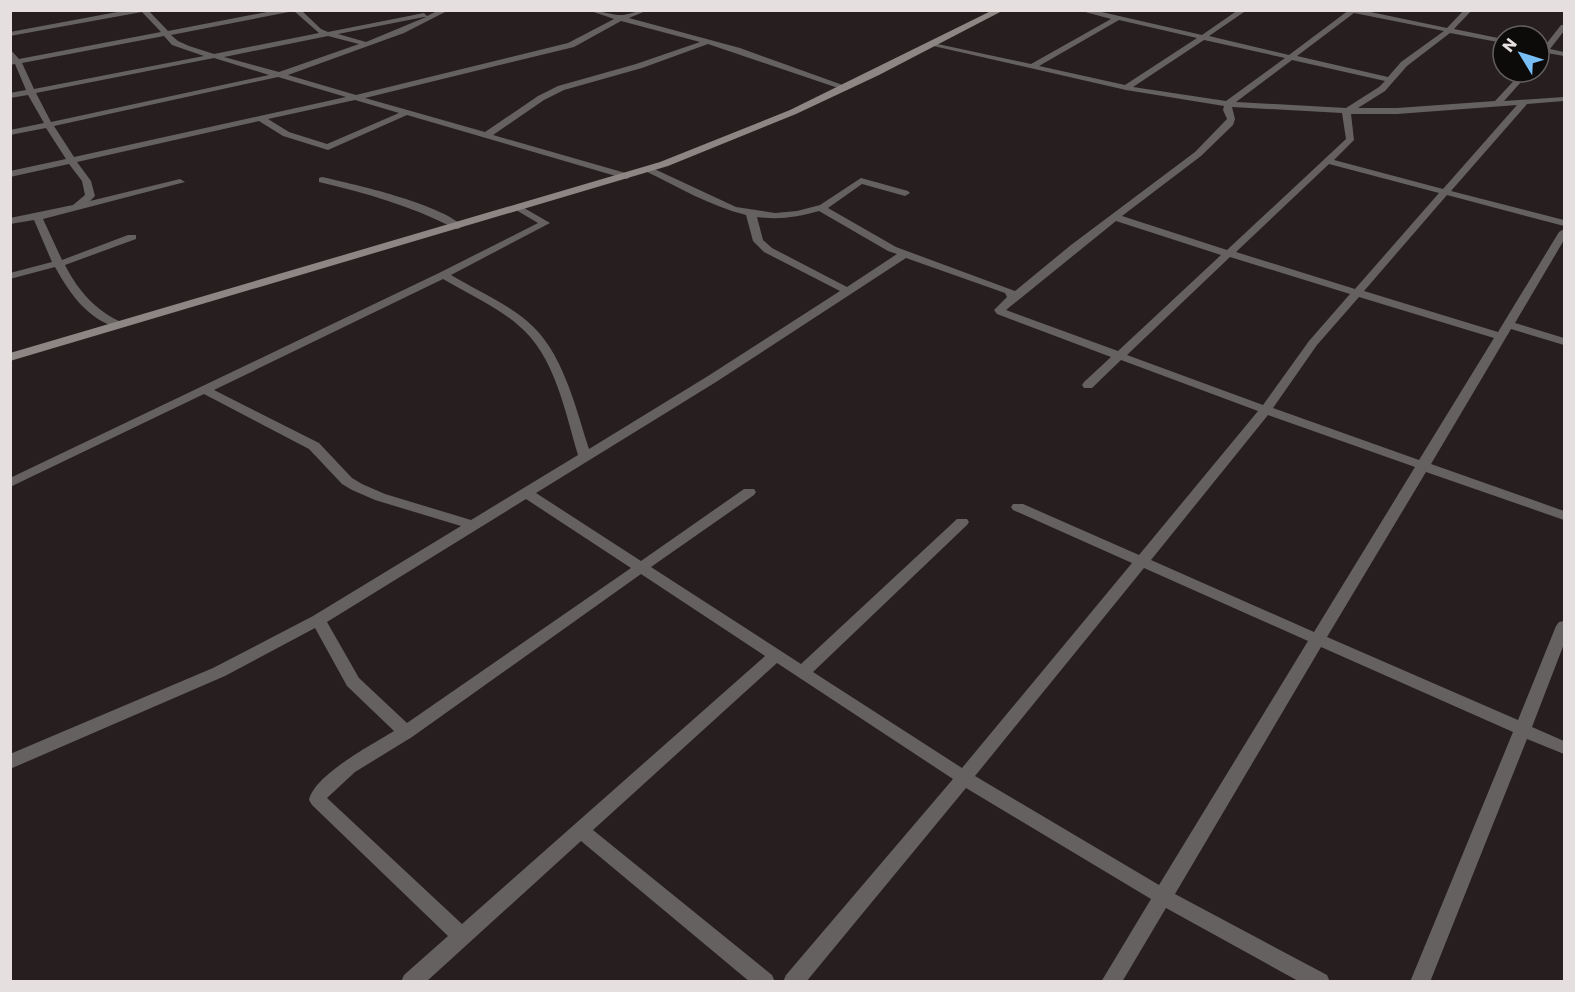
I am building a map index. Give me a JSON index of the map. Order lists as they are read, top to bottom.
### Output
{
  "north": "top left"
}
